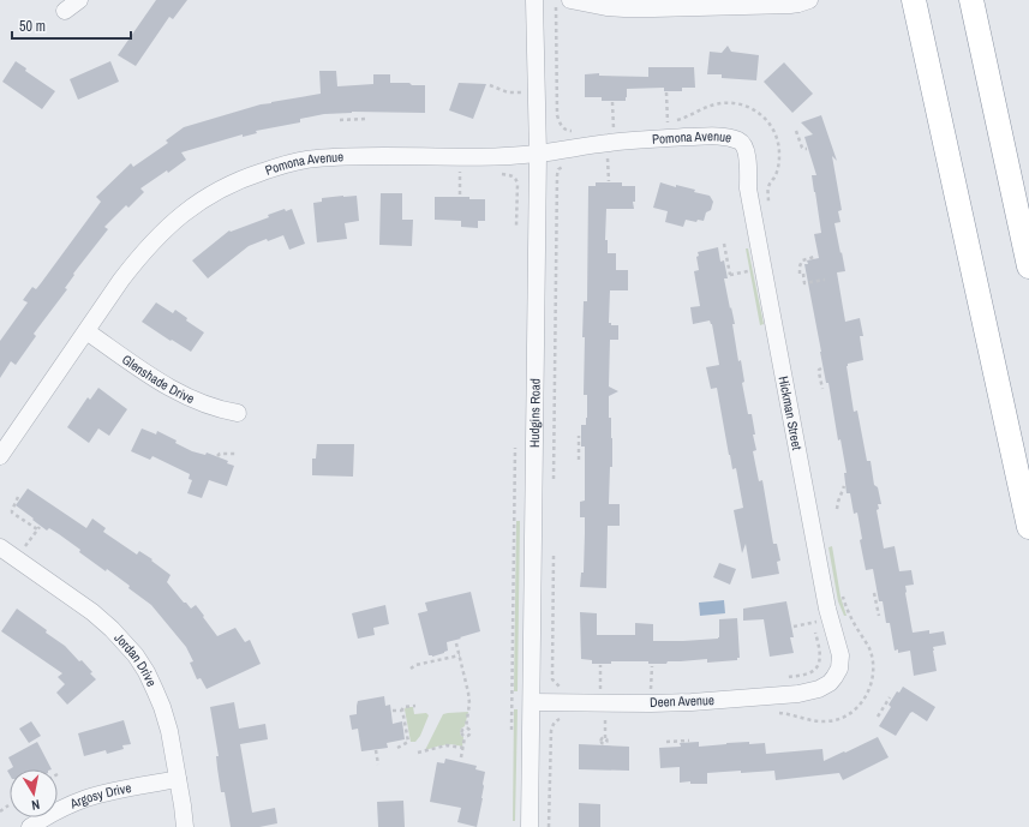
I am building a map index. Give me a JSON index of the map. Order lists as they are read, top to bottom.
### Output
{
  "streets": {
    "street": [
      "Pomona Avenue",
      "Glenshade Drive",
      "Hudgins Road",
      "Hickman Street",
      "Jordan Drive",
      "Deen Avenue",
      "Argosy Drive"
    ]
  },
  "crossings": [
    ["Pomona Avenue", "Glenshade Drive"],
    ["Pomona Avenue", "Hudgins Road"],
    ["Pomona Avenue", "Hickman Street"],
    ["Hudgins Road", "Deen Avenue"],
    ["Hickman Street", "Deen Avenue"],
    ["Jordan Drive", "Argosy Drive"]
  ],
  "scale_bar": "50 m",
  "north": "bottom"
}
